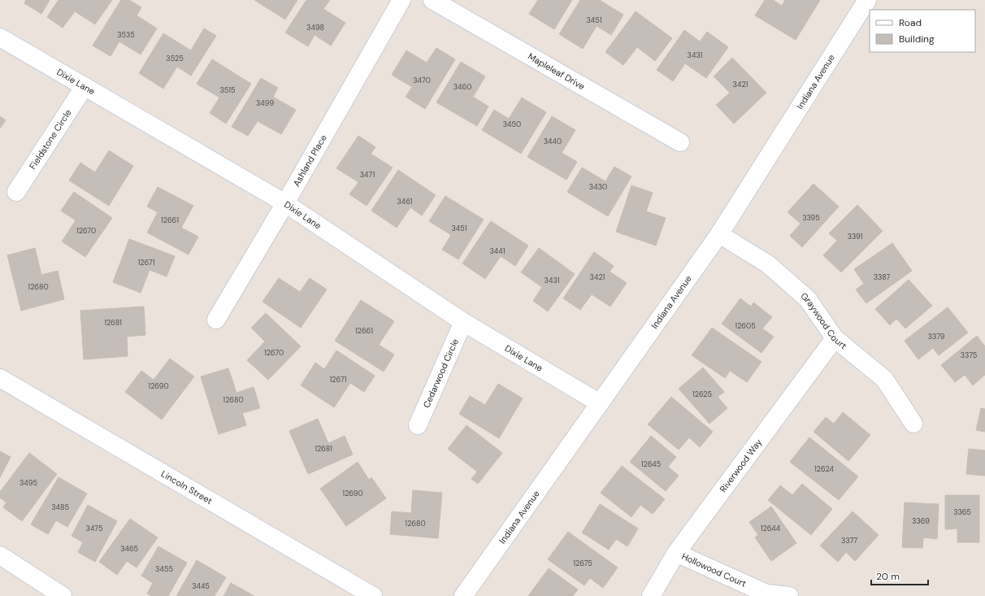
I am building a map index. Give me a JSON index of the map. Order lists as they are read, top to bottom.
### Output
{
  "streets": {
    "street": [
      "Mapleleaf Drive",
      "Dixie Lane",
      "Indiana Avenue",
      "Fieldstone Circle",
      "Ashland Place",
      "Graywood Court",
      "Cedarwood Circle",
      "Riverwood Way",
      "Lincoln Street",
      "Hollowood Court"
    ]
  },
  "crossings": [
    ["Dixie Lane", "Indiana Avenue"],
    ["Dixie Lane", "Fieldstone Circle"],
    ["Dixie Lane", "Ashland Place"],
    ["Dixie Lane", "Cedarwood Circle"],
    ["Indiana Avenue", "Graywood Court"],
    ["Graywood Court", "Riverwood Way"],
    ["Riverwood Way", "Hollowood Court"]
  ],
  "house_numbers": [
    "3451",
    "3498",
    "3535",
    "3431",
    "3525",
    "3470",
    "3421",
    "3460",
    "3515",
    "3499",
    "3450",
    "3440",
    "3471",
    "3430",
    "3461",
    "3395",
    "12661",
    "3451",
    "12670",
    "3391",
    "3441",
    "12671",
    "3421",
    "3387",
    "3431",
    "12680",
    "12681",
    "12605",
    "12661",
    "3379",
    "12670",
    "3375",
    "12671",
    "12690",
    "12625",
    "12680",
    "12681",
    "12645",
    "12624",
    "3495",
    "12690",
    "3485",
    "3365",
    "3369",
    "12680",
    "3475",
    "12644",
    "3377",
    "3465",
    "12675",
    "3455",
    "3445"
  ],
  "legend": ["Road", "Building"],
  "scale_bar": "20 m"
}
